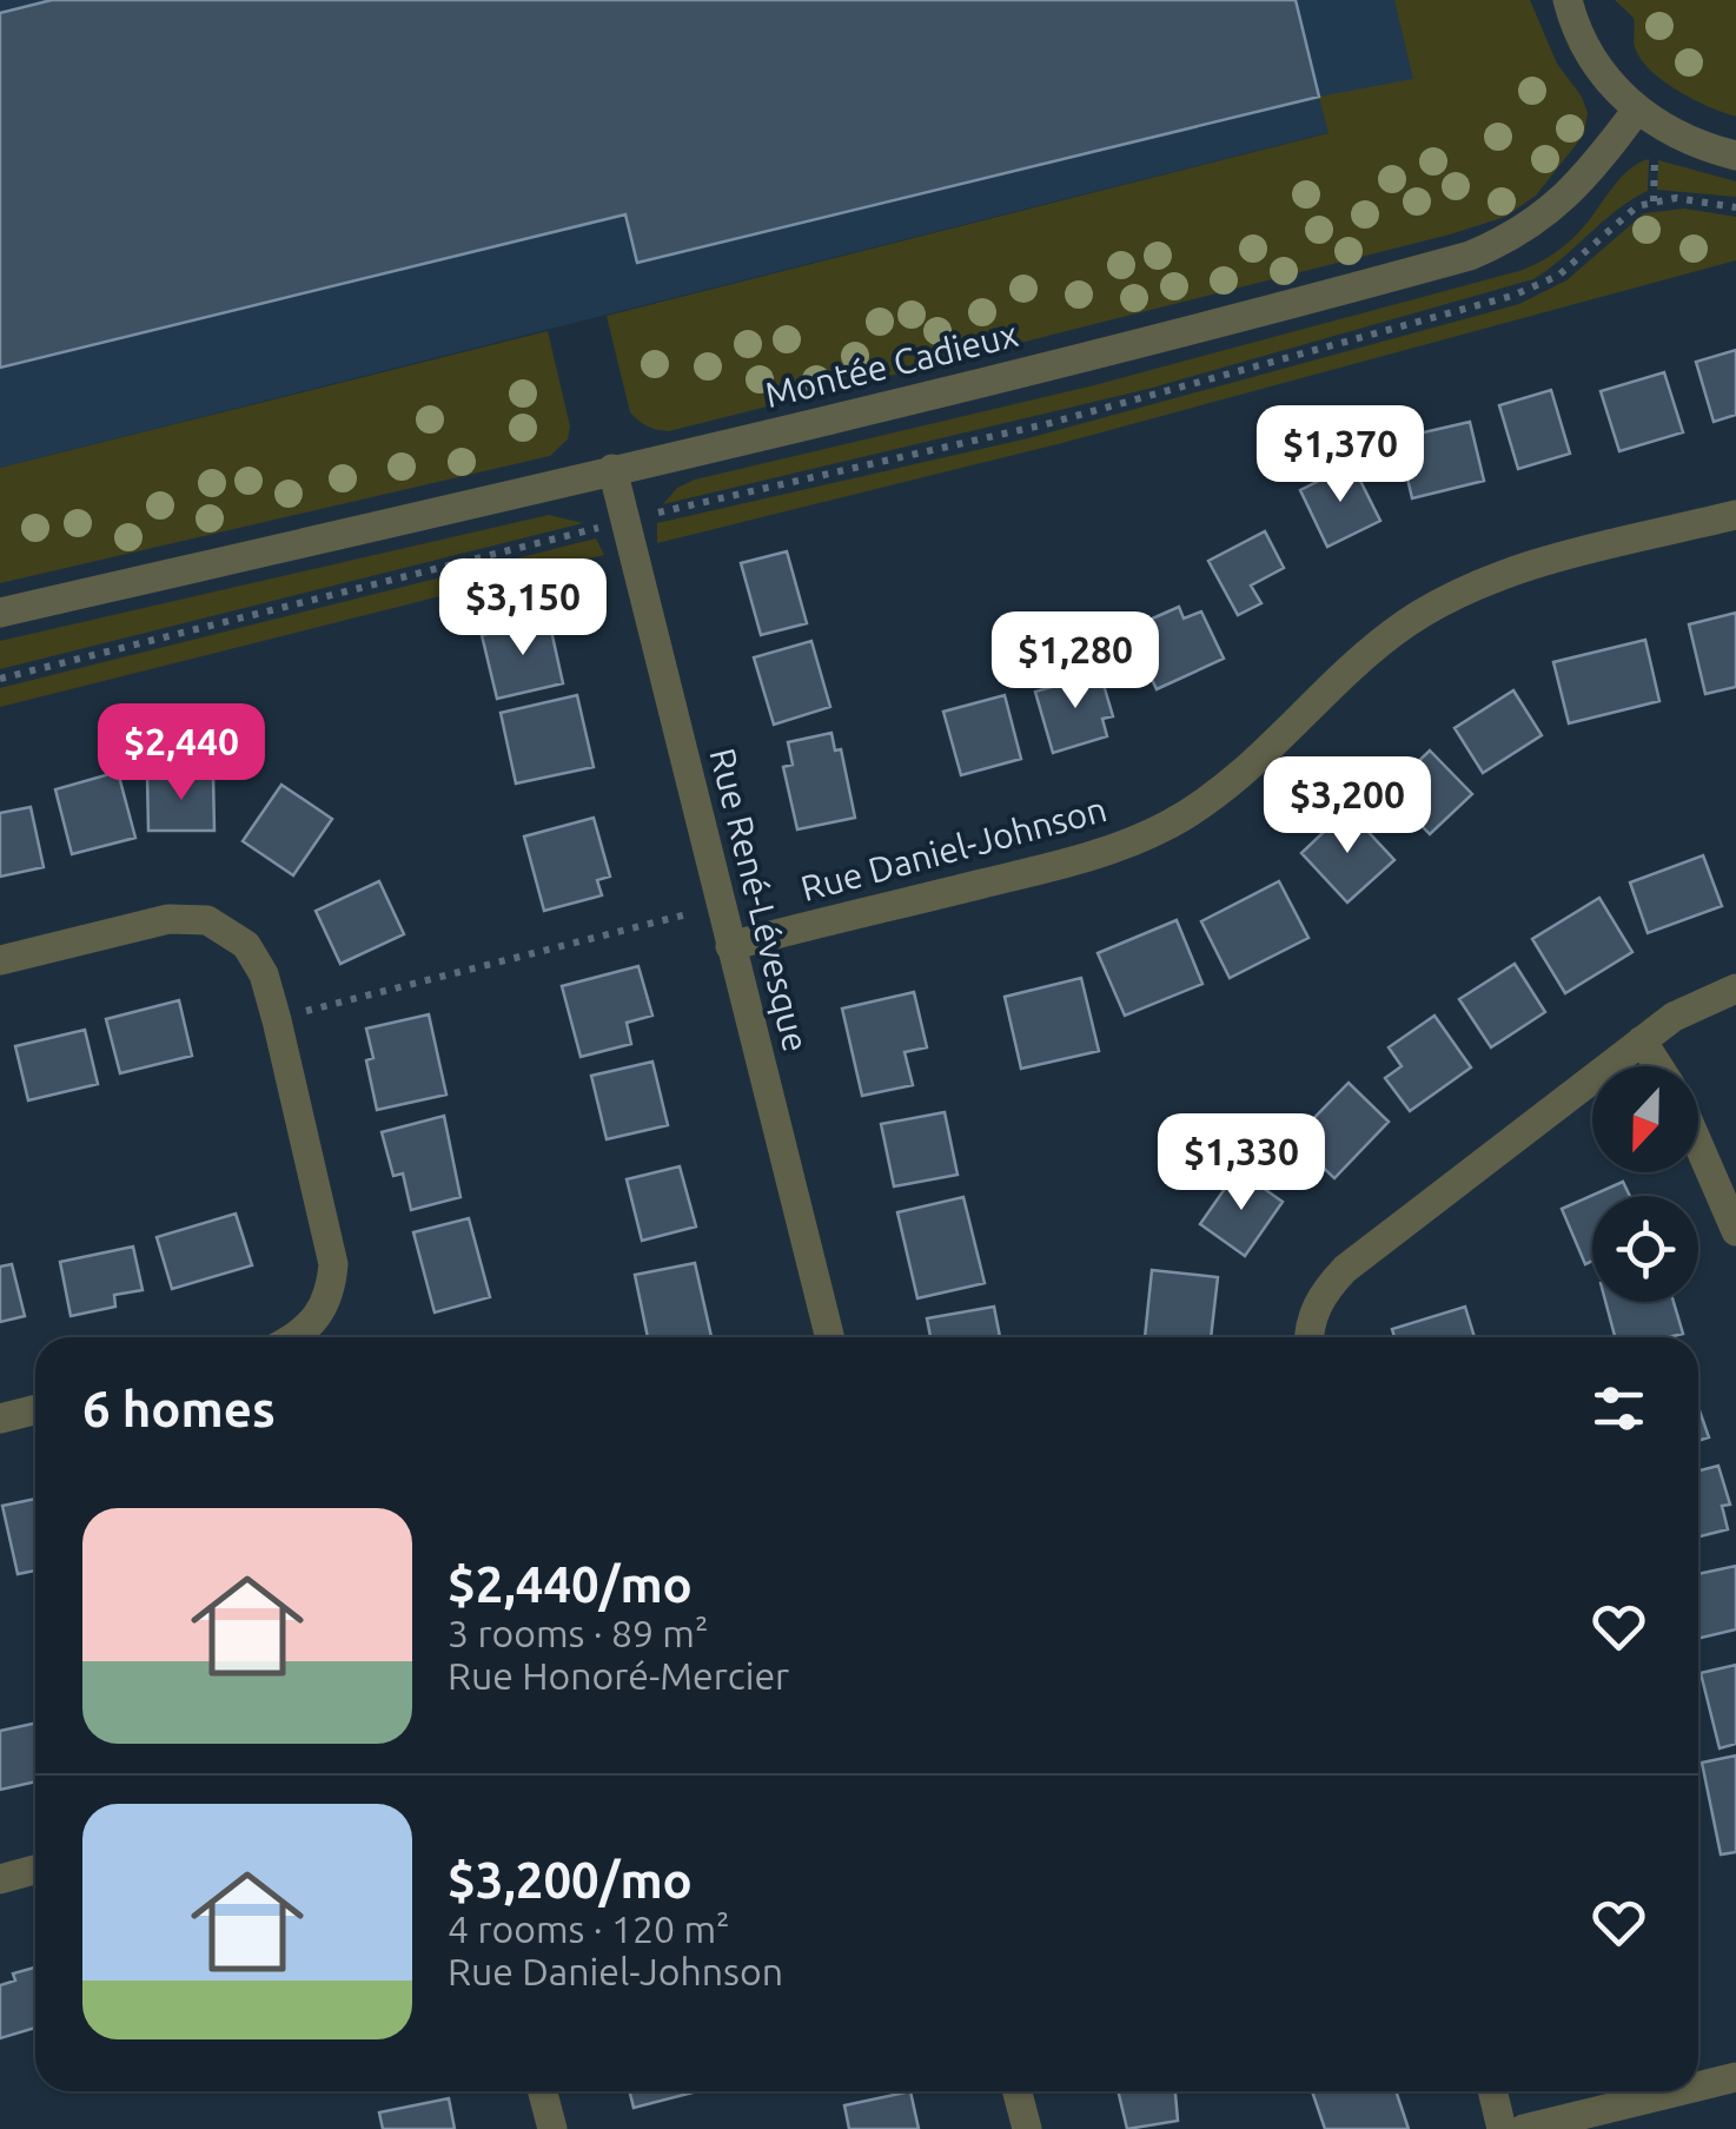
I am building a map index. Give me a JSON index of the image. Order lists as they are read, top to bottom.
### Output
{
  "streets": {
    "street": ["Montée Cadieux", "Rue Daniel-Johnson", "Rue René-Lévesque"]
  },
  "crossings": [
    ["Montée Cadieux", "Rue René-Lévesque"],
    ["Rue Daniel-Johnson", "Rue René-Lévesque"]
  ],
  "north": "bottom",
  "page": {
    "price": [
      "$1,370",
      "$3,150",
      "$1,280",
      "$2,440",
      "$3,200",
      "$1,330"
    ],
    "heading": "6 homes",
    "list": [
      {
        "name": "$2,440/mo",
        "note": "3 rooms · 89 m² · Rue Honoré-Mercier"
      },
      {
        "name": "$3,200/mo",
        "note": "4 rooms · 120 m² · Rue Daniel-Johnson"
      }
    ]
  }
}
